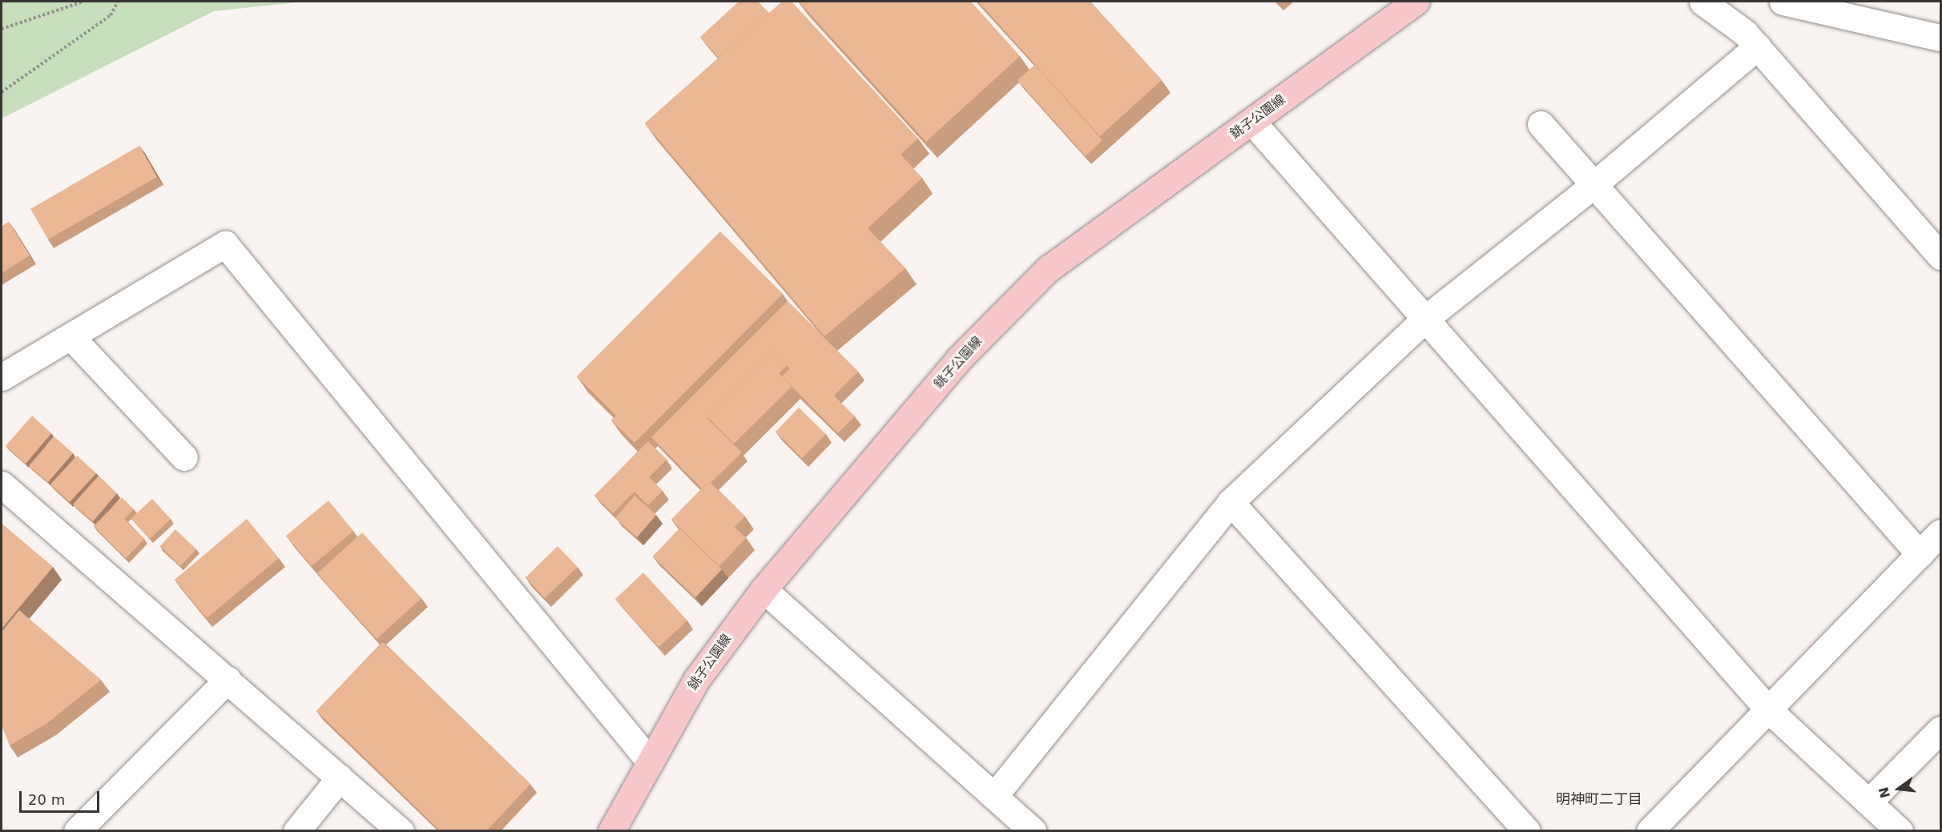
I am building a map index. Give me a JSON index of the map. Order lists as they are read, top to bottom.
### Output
{
  "streets": {
    "main road": ["銚子公園線"]
  },
  "districts": ["明神町二丁目"],
  "scale_bar": "20 m",
  "north": "left"
}
